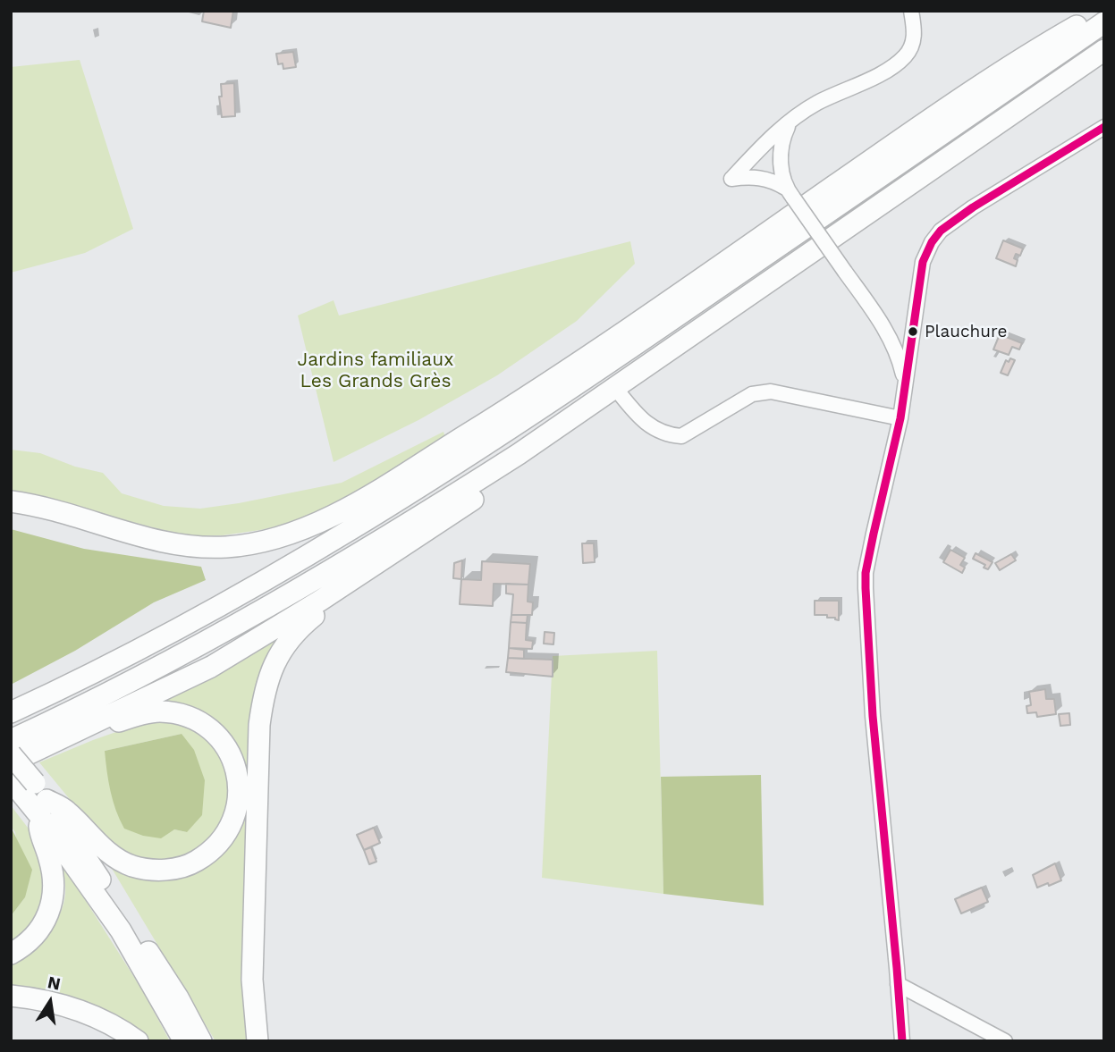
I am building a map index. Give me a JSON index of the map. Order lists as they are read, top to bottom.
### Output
{
  "parks": ["Jardins familiaux Les Grands Grès"],
  "places": ["Plauchure"],
  "north": "top"
}
